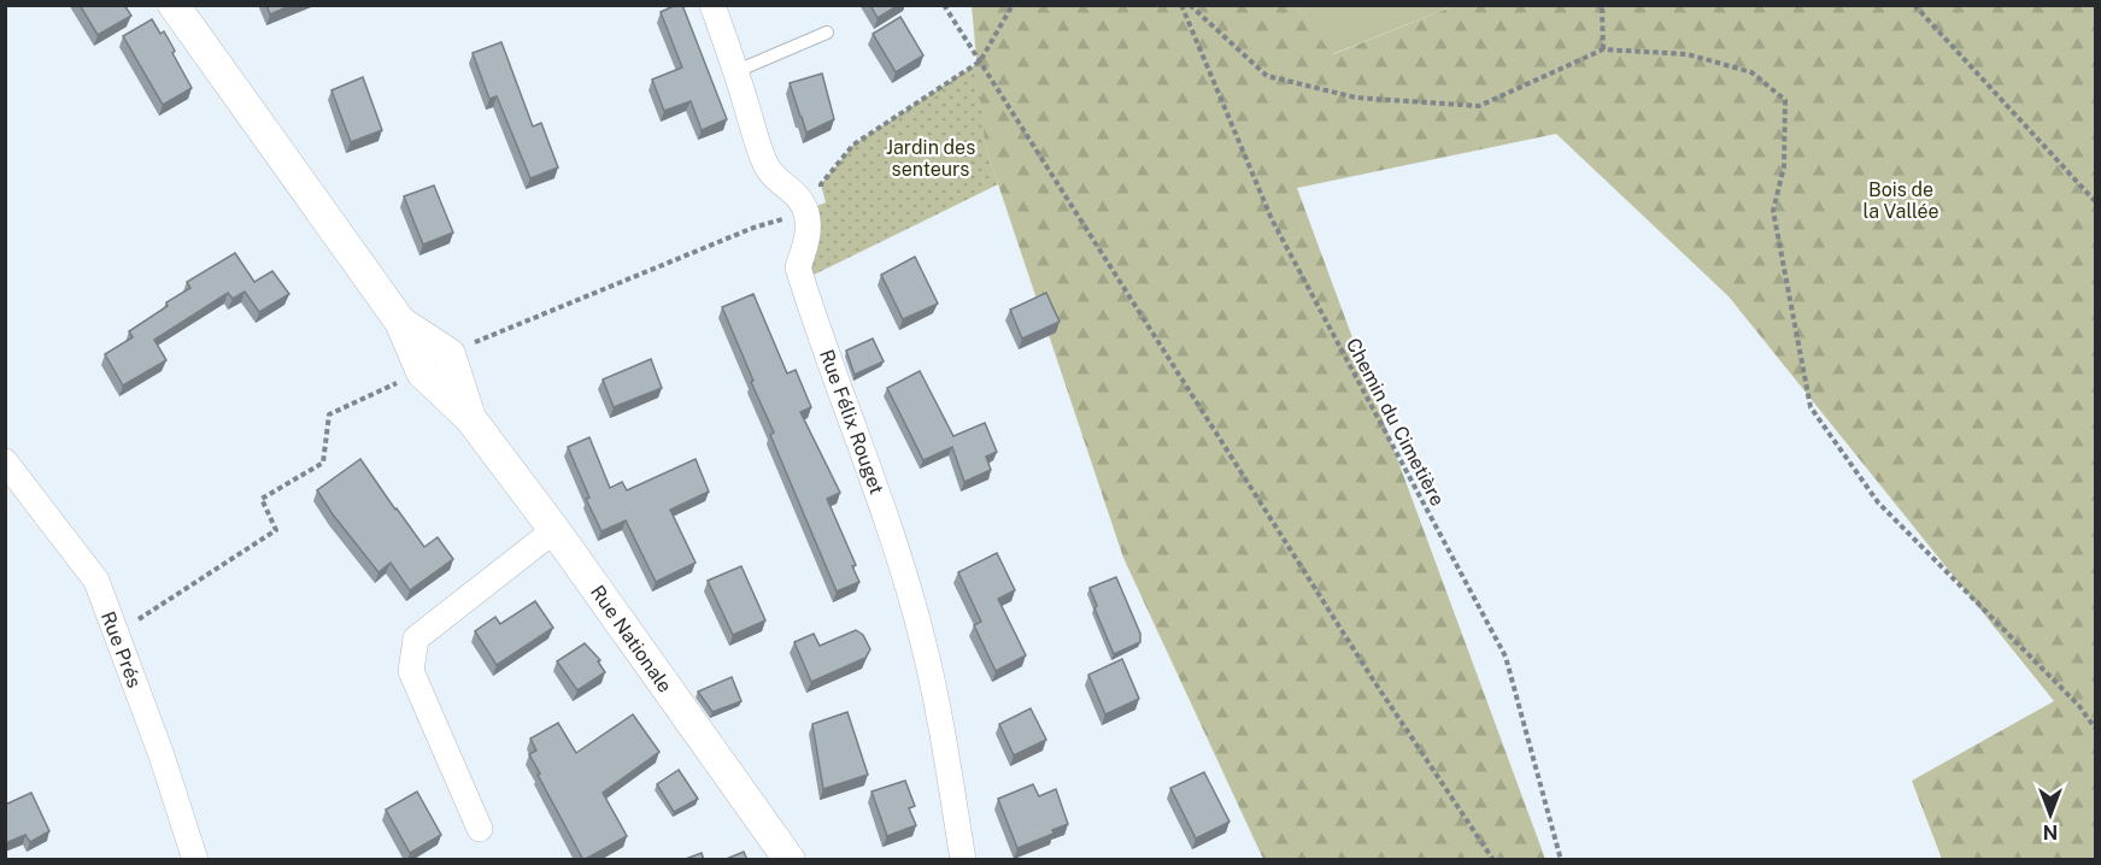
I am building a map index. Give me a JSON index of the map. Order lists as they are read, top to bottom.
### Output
{
  "streets": {
    "street": ["Rue Félix Rouget", "Rue Nationale", "Rue Prés"],
    "path": ["Chemin du Cimetière"]
  },
  "parks": ["Jardin des senteurs", "Bois de la Vallée"],
  "north": "bottom"
}
